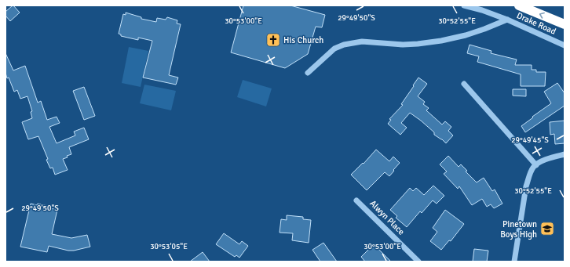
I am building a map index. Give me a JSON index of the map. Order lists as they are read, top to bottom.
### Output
{
  "streets": {
    "street": ["Drake Road", "Alwyn Place"]
  },
  "places": {
    "church": ["His Church"],
    "school or university": ["Pinetown Boys High"]
  },
  "coordinates": [
    "29°49'50\"S",
    "30°52'55\"E",
    "30°53'00\"E",
    "29°49'45\"S",
    "30°53'05\"E"
  ]
}
